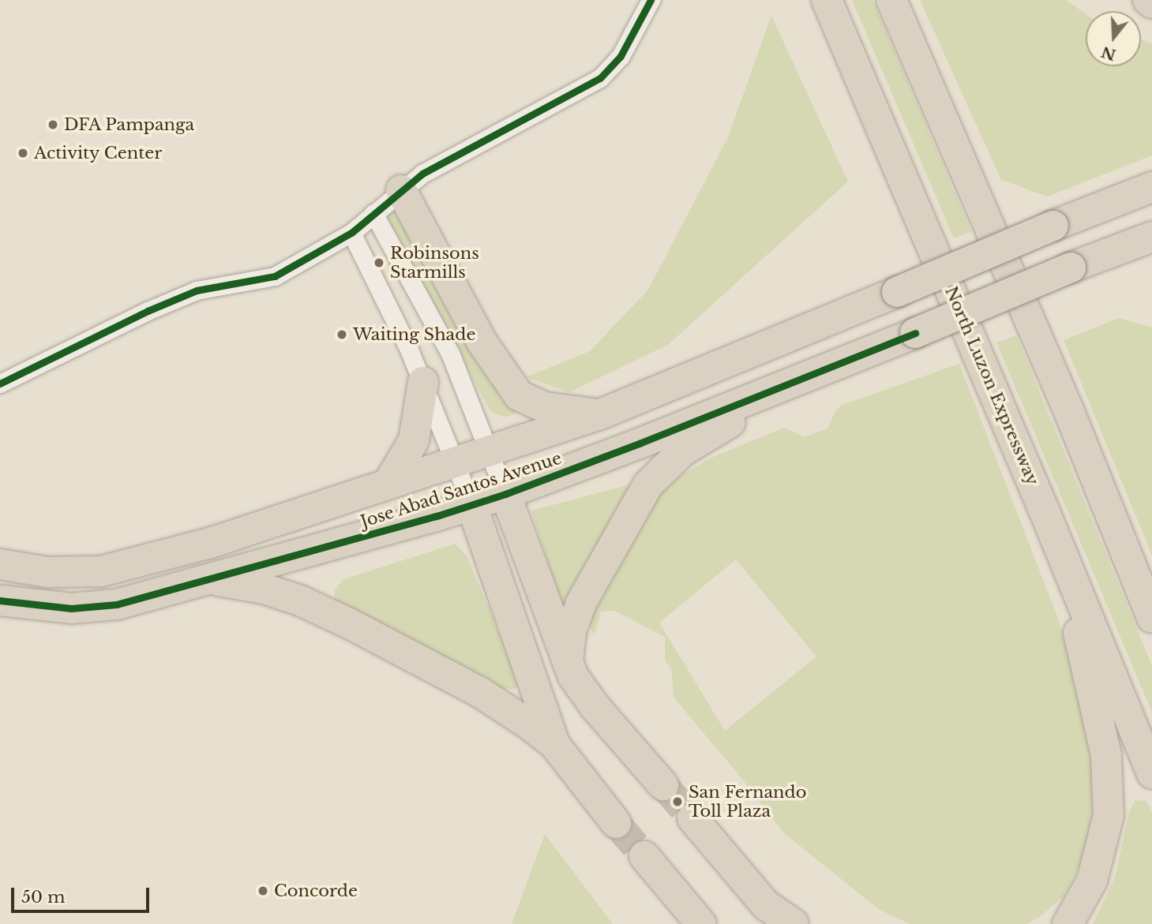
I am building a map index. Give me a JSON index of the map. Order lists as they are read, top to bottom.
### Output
{
  "streets": {
    "highway": ["North Luzon Expressway", "Jose Abad Santos Avenue"]
  },
  "places": [
    "DFA Pampanga",
    "Activity Center",
    "Robinsons Starmills",
    "Waiting Shade",
    "San Fernando Toll Plaza",
    "Concorde"
  ],
  "scale_bar": "50 m",
  "north": "bottom"
}
